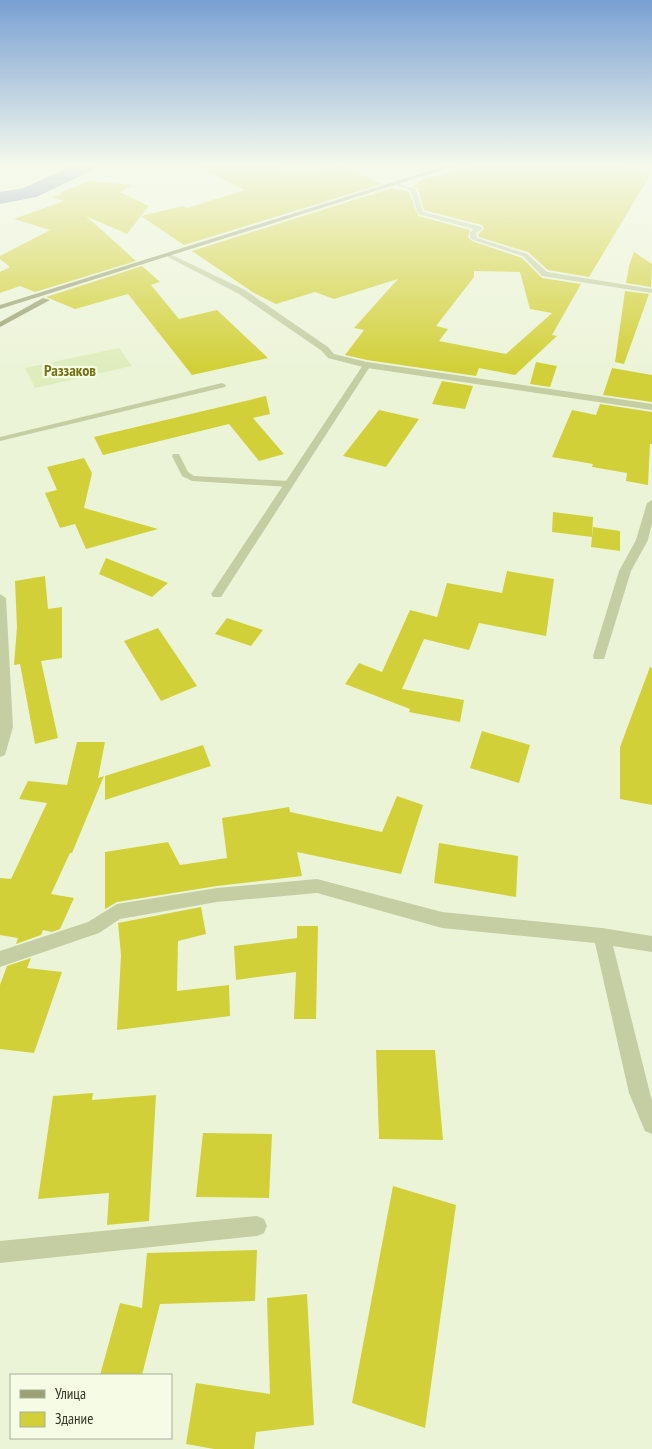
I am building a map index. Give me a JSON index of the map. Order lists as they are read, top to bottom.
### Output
{
  "districts": ["Раззаков"],
  "legend": ["Улица", "Здание"]
}
